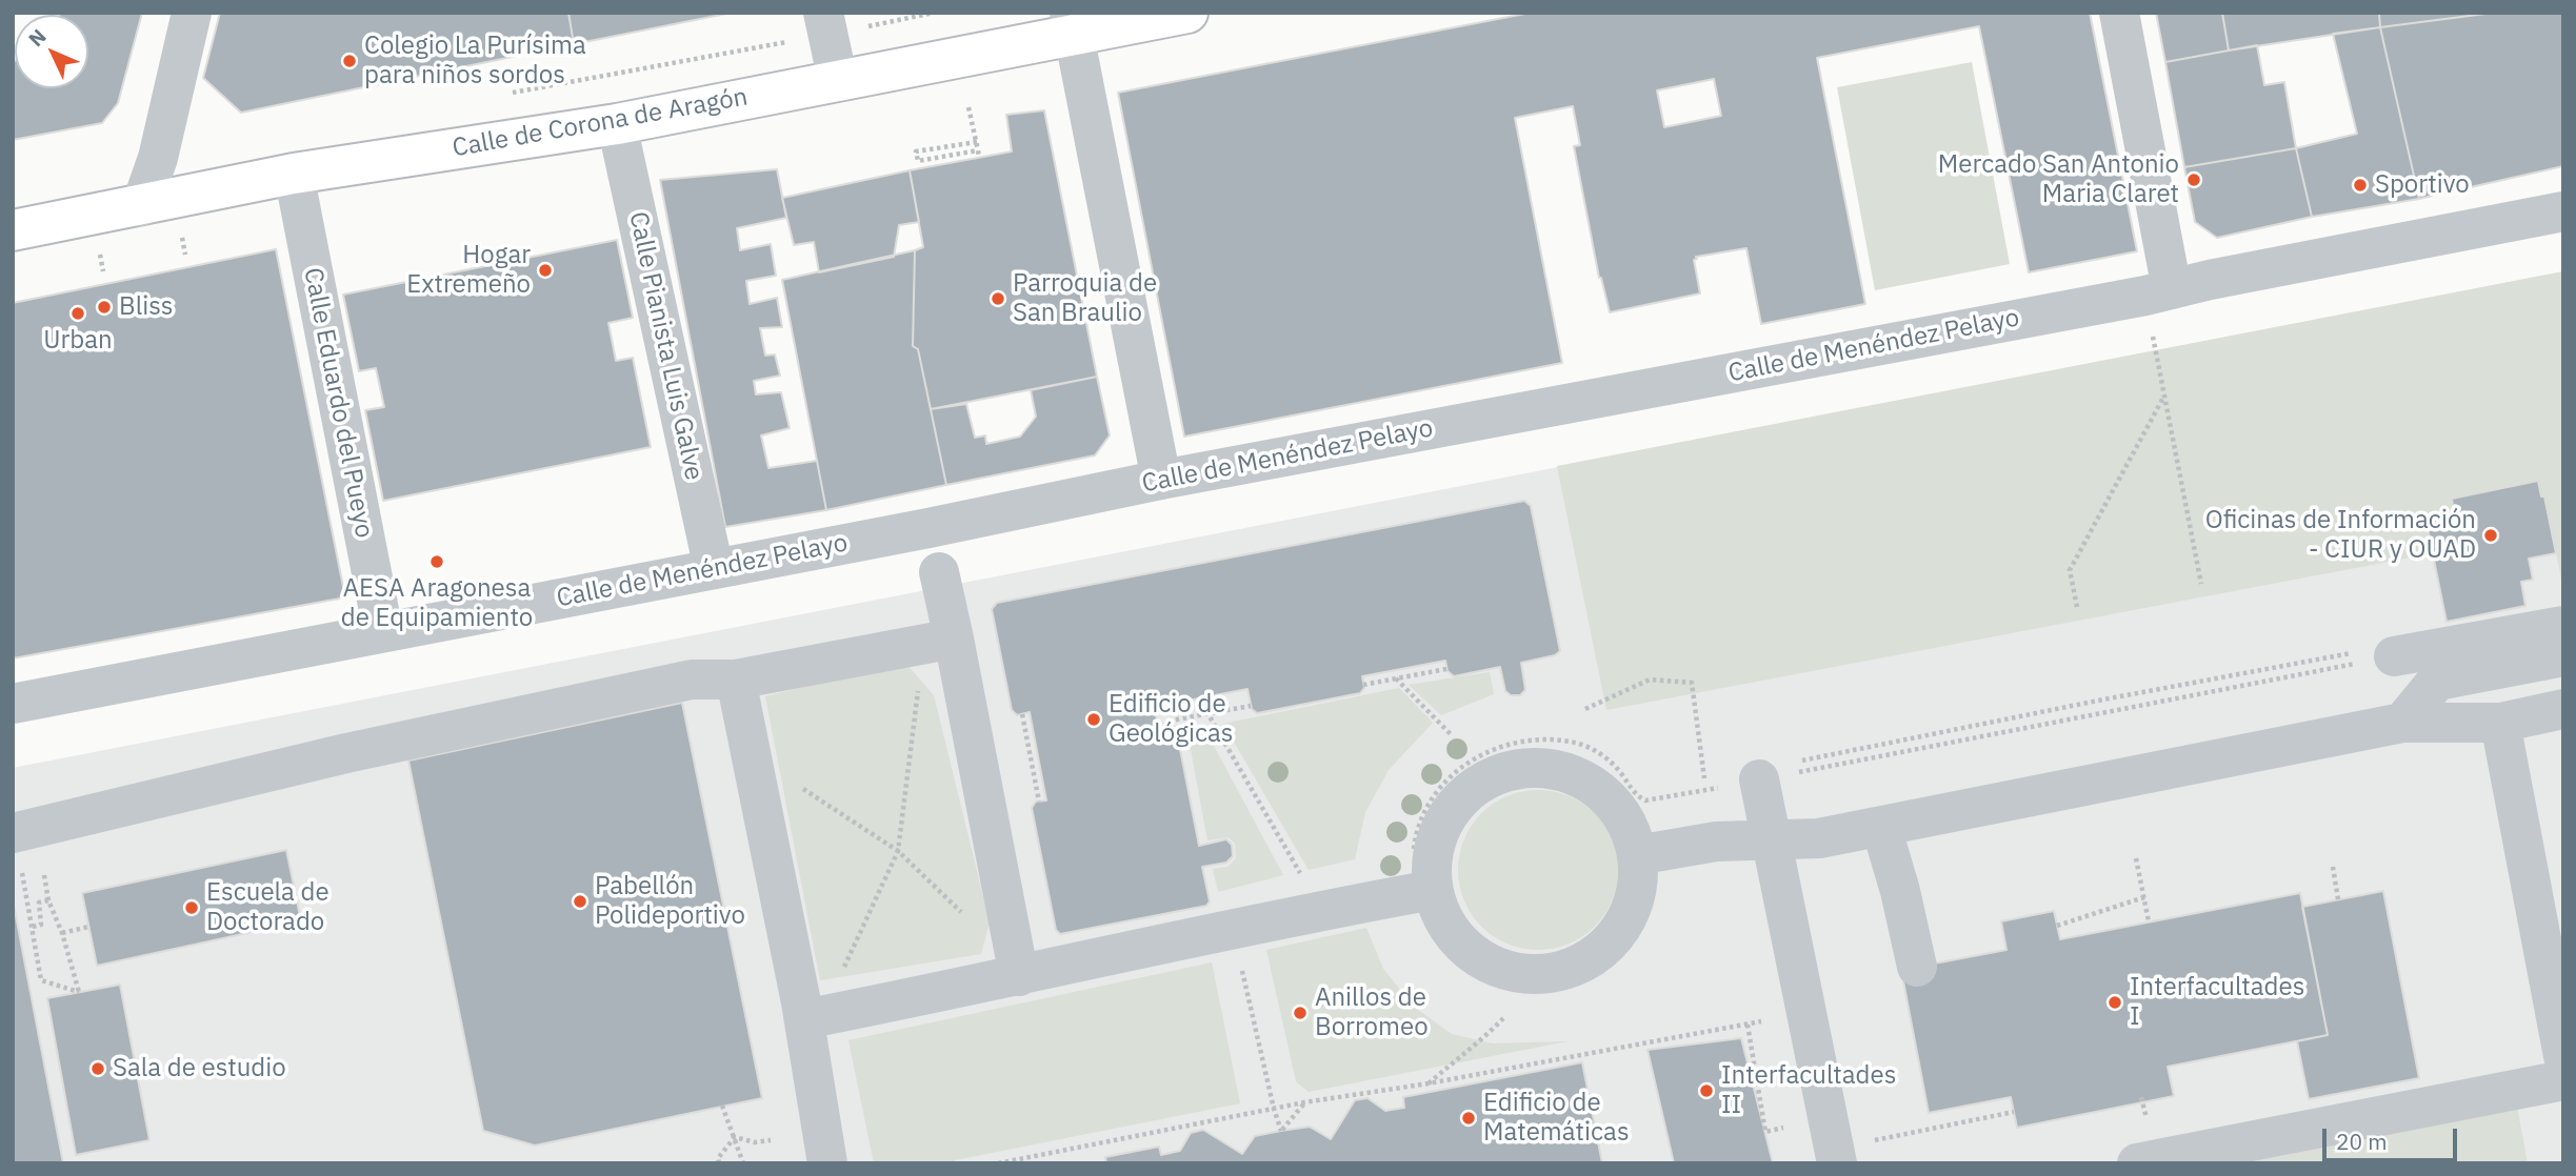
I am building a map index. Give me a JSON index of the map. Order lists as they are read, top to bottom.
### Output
{
  "streets": {
    "main road": ["Calle de Corona de Aragón"],
    "street": ["Calle Pianista Luis Galve", "Calle de Menéndez Pelayo", "Calle Eduardo del Pueyo"]
  },
  "crossings": [
    ["Calle de Corona de Aragón", "Calle Pianista Luis Galve"],
    ["Calle de Corona de Aragón", "Calle Eduardo del Pueyo"],
    ["Calle Pianista Luis Galve", "Calle de Menéndez Pelayo"],
    ["Calle de Menéndez Pelayo", "Calle Eduardo del Pueyo"]
  ],
  "places": [
    "Colegio La Purísima para niños sordos",
    "Mercado San Antonio Maria Claret",
    "Sportivo",
    "Hogar Extremeño",
    "Parroquia de San Braulio",
    "Bliss",
    "Urban",
    "Oficinas de Información - CIUR y OUAD",
    "AESA Aragonesa de Equipamiento",
    "Edificio de Geológicas",
    "Pabellón Polideportivo",
    "Escuela de Doctorado",
    "Interfacultades I",
    "Anillos de Borromeo",
    "Sala de estudio",
    "Interfacultades II",
    "Edificio de Matemáticas"
  ],
  "scale_bar": "20 m",
  "north": "top left"
}
